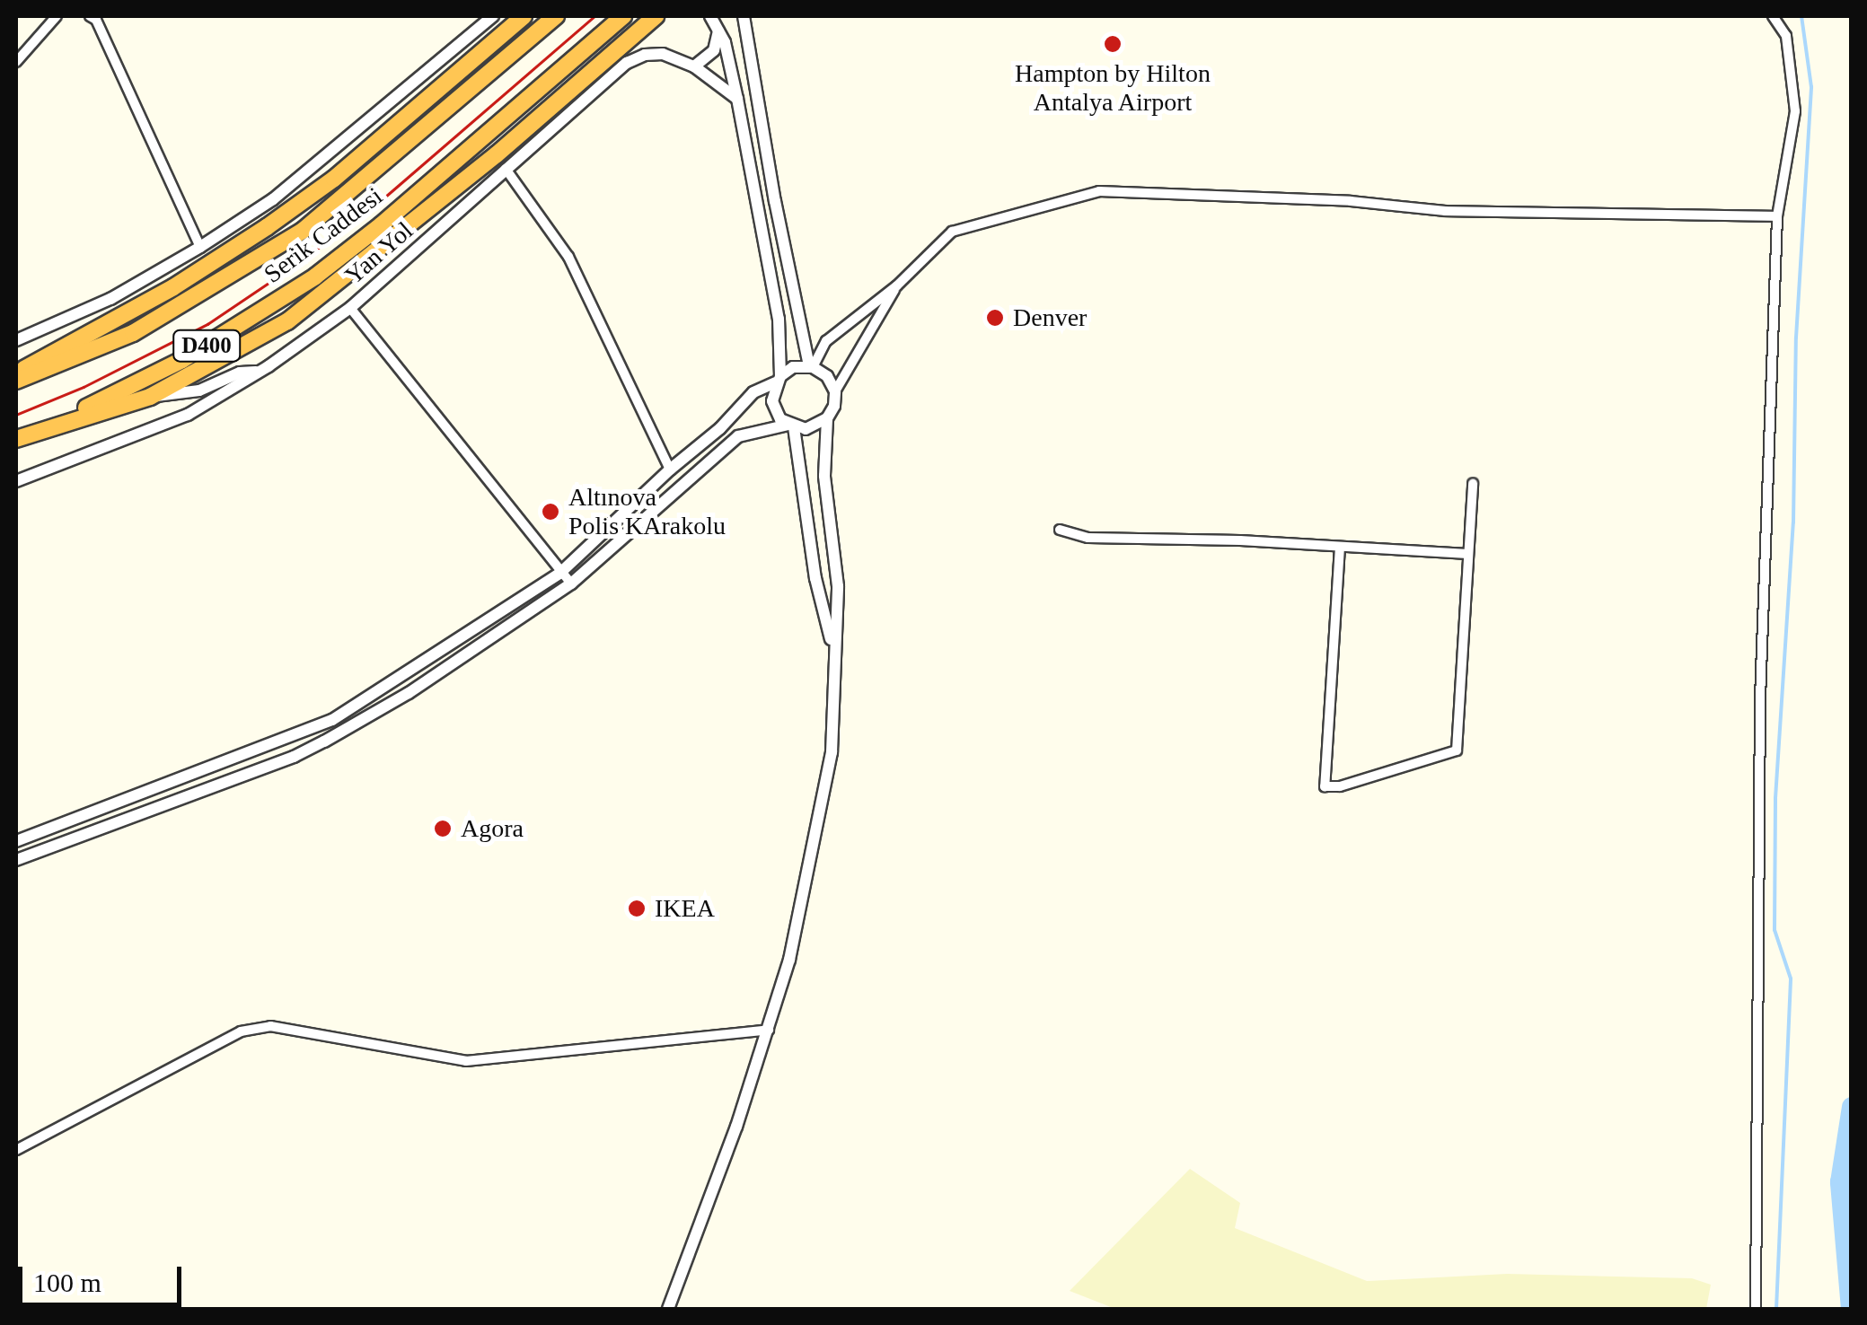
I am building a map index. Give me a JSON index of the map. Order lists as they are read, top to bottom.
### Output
{
  "streets": {
    "highway": ["Serik Caddesi", "D400"],
    "street": ["Yan Yol"]
  },
  "places": [
    "Hampton by Hilton Antalya Airport",
    "Denver",
    "Altınova Polis KArakolu",
    "Agora",
    "IKEA"
  ],
  "scale_bar": "100 m"
}
